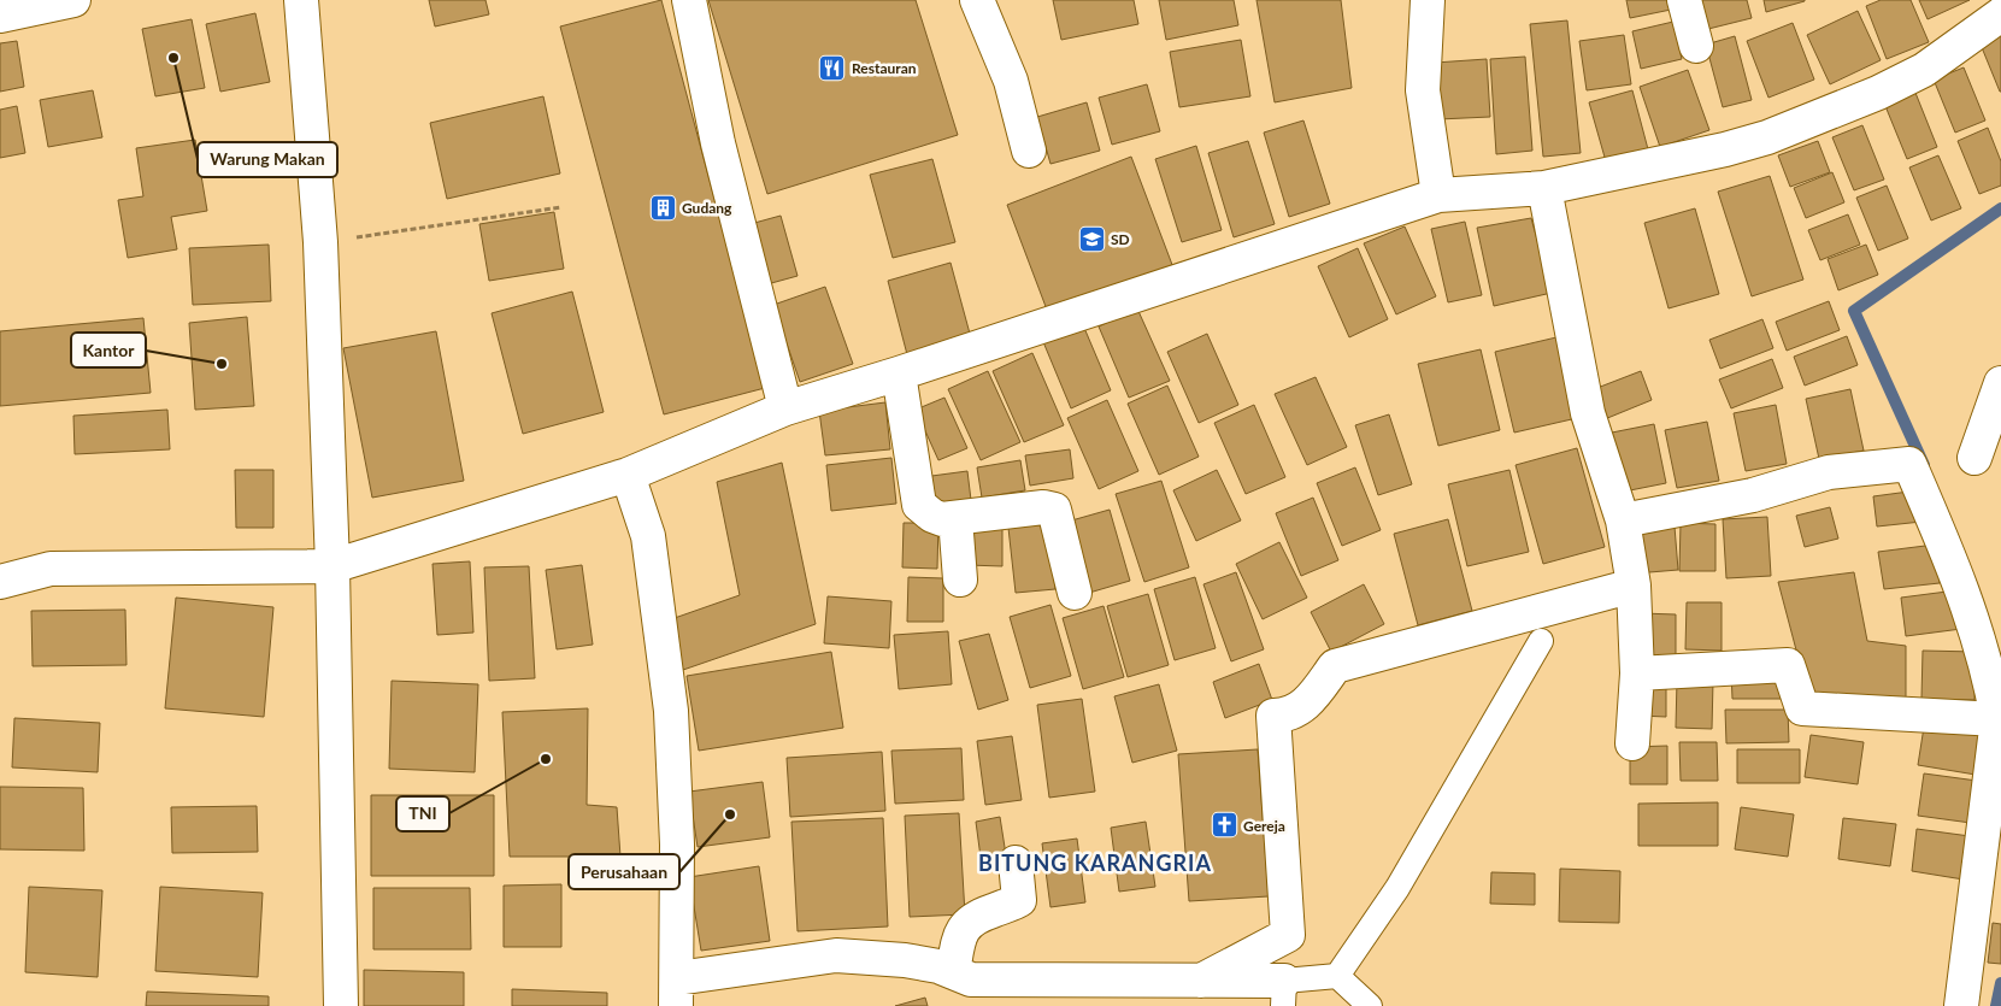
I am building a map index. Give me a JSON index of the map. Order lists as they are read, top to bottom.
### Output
{
  "districts": ["BITUNG KARANGRIA"],
  "places": {
    "other": [
      "Warung Makan",
      "Kantor",
      "TNI",
      "Perusahaan"
    ],
    "restaurant": ["Restauran"],
    "building": ["Gudang"],
    "school or university": ["SD"],
    "church": ["Gereja"]
  }
}
